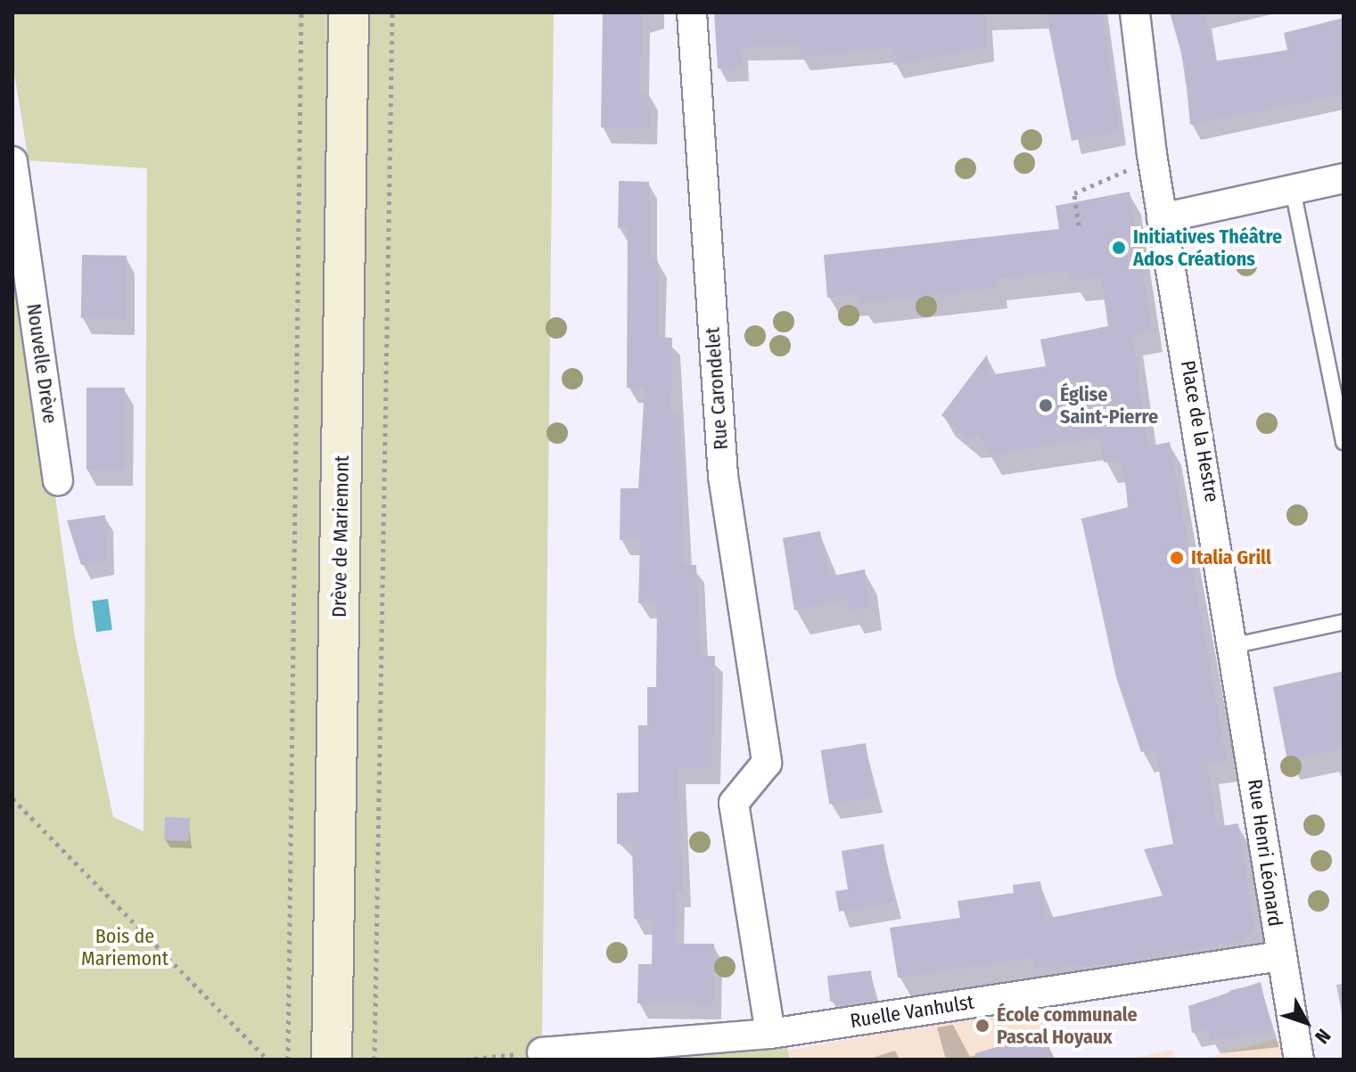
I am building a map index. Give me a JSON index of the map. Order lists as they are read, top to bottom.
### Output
{
  "streets": {
    "street": [
      "Nouvelle Drève",
      "Rue Carondelet",
      "Place de la Hestre",
      "Drève de Mariemont",
      "Rue Henri Léonard",
      "Ruelle Vanhulst"
    ]
  },
  "crossings": [
    ["Rue Carondelet", "Ruelle Vanhulst"],
    ["Place de la Hestre", "Rue Henri Léonard"],
    ["Rue Henri Léonard", "Ruelle Vanhulst"]
  ],
  "parks": ["Bois de Mariemont"],
  "places": [
    "Initiatives Théâtre Ados Créations",
    "Église Saint-Pierre",
    "Italia Grill",
    "École communale Pascal Hoyaux"
  ],
  "north": "bottom right"
}
